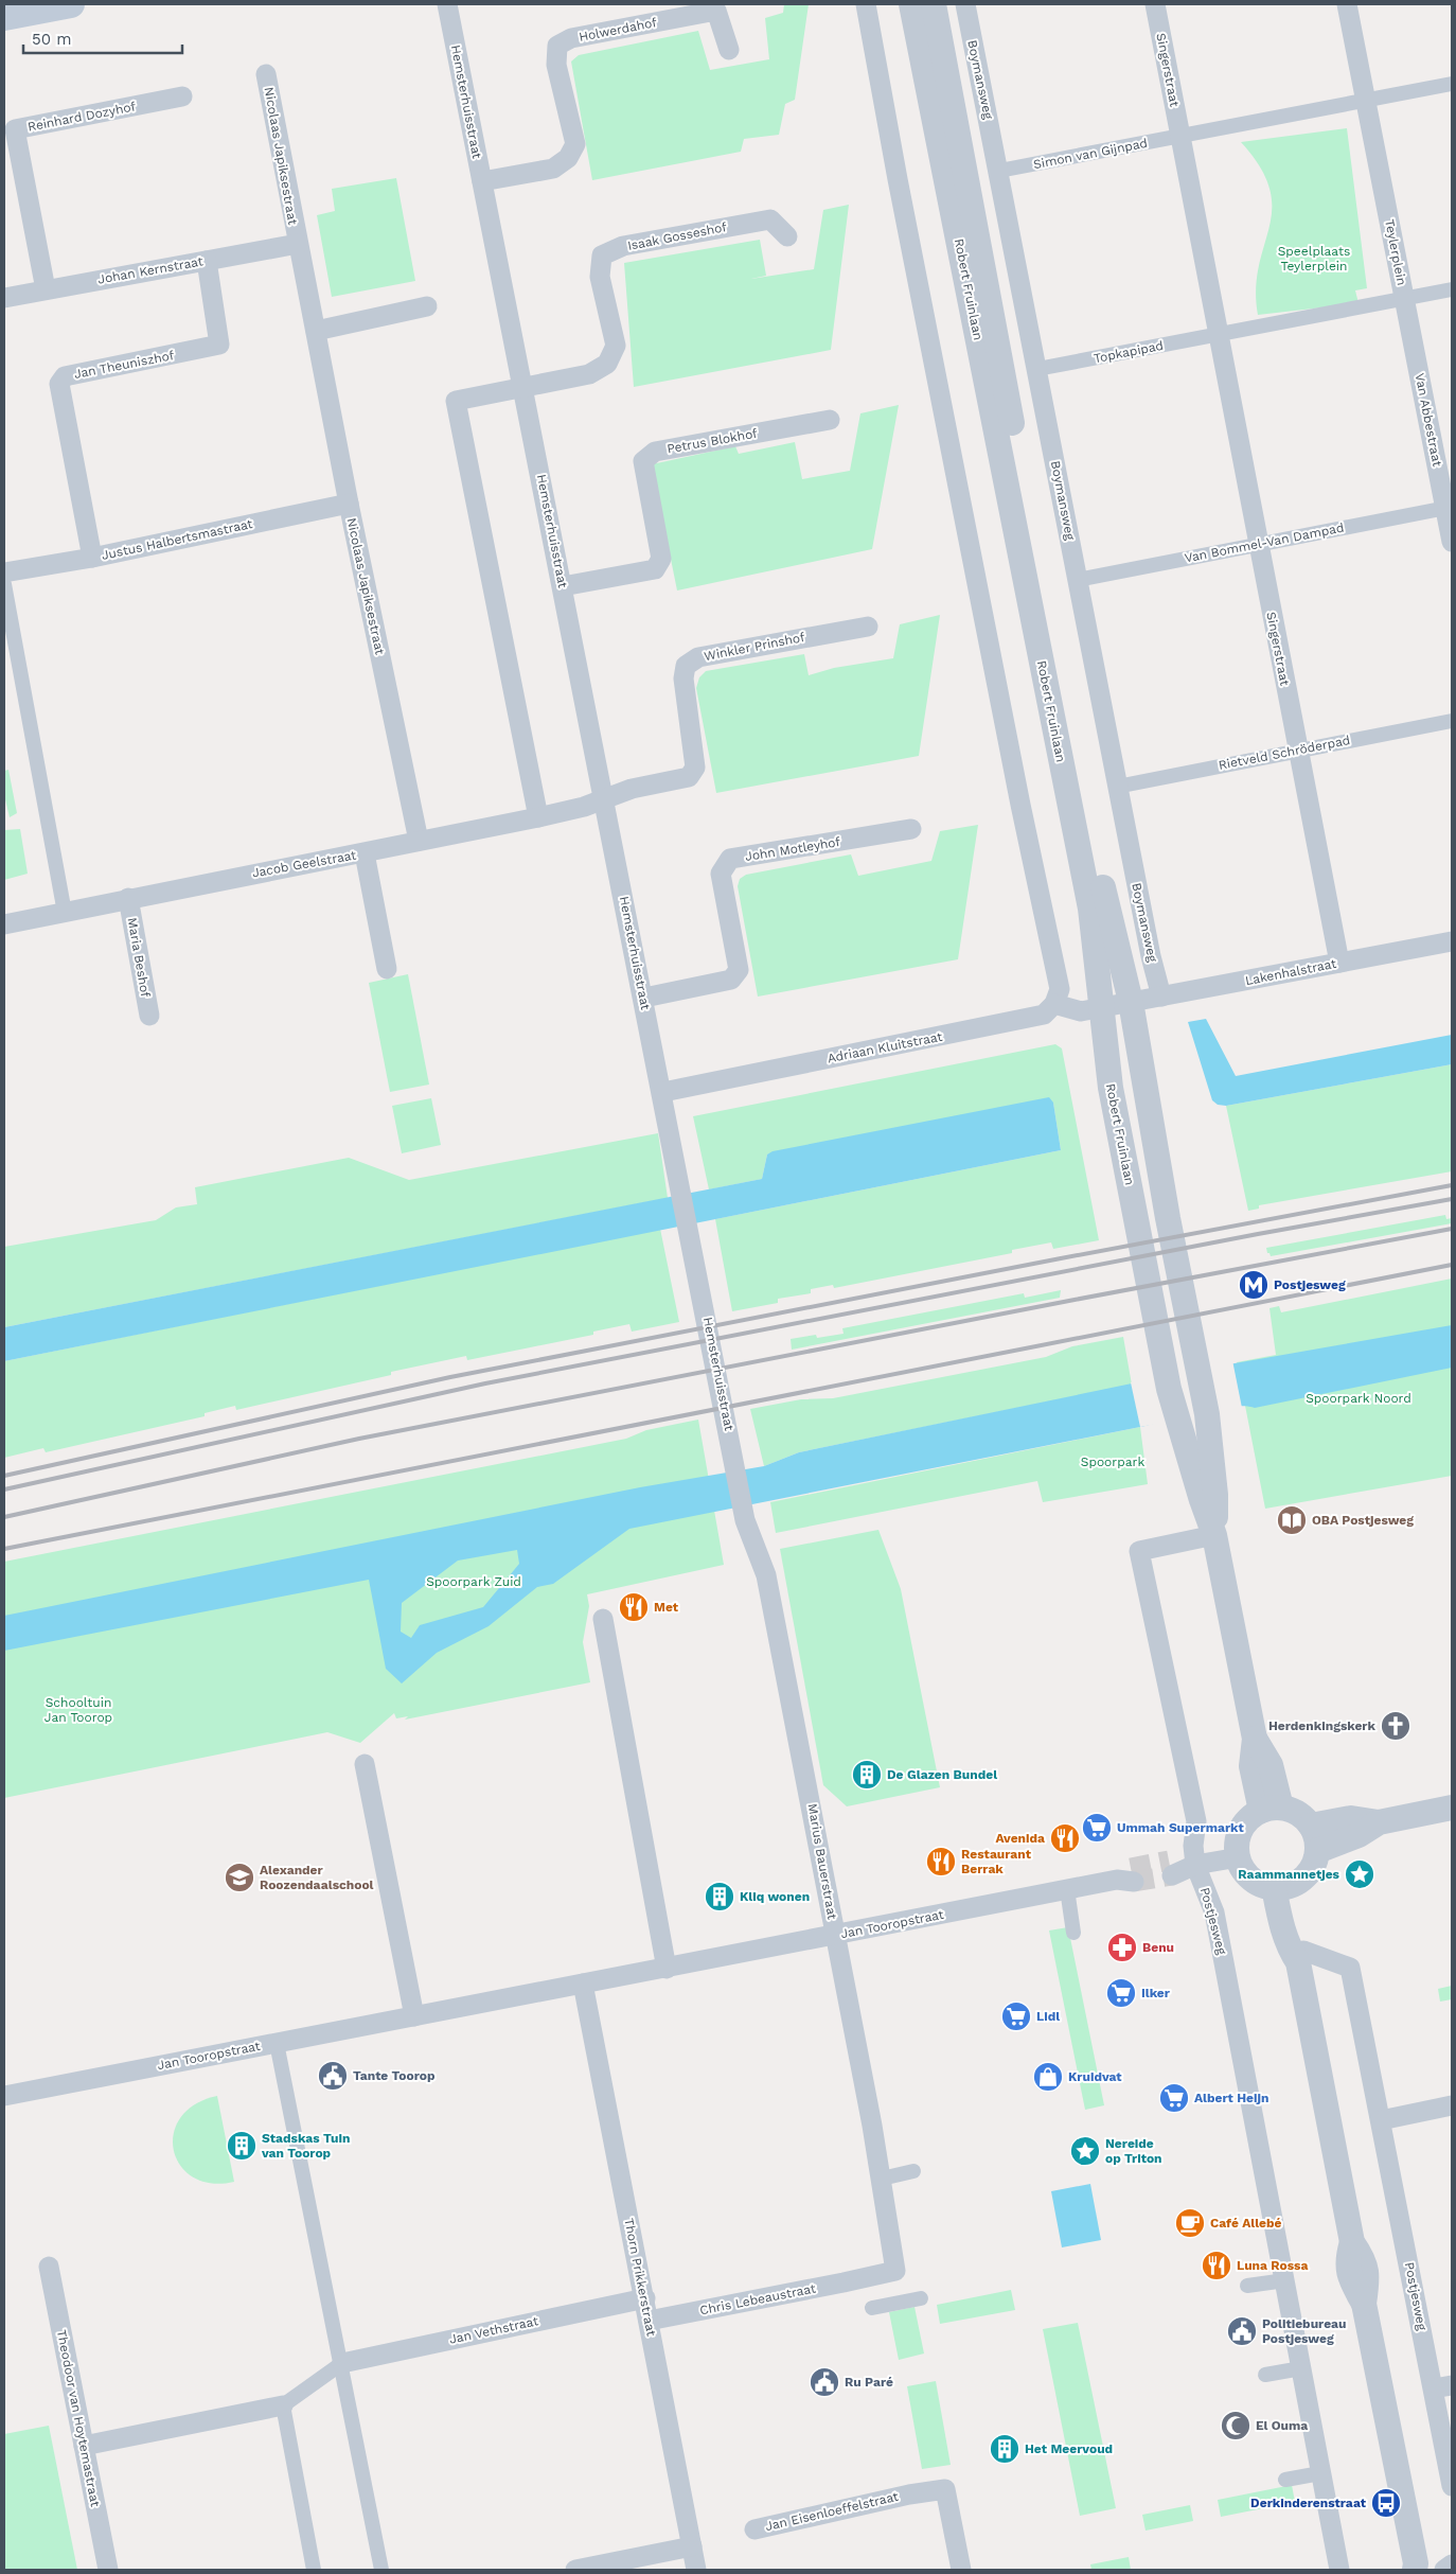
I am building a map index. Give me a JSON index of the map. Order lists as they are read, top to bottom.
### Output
{
  "streets": {
    "street": [
      "Holwerdahof",
      "Singerstraat",
      "Boymansweg",
      "Hemsterhuisstraat",
      "Reinhard Dozyhof",
      "Simon van Gijnpad",
      "Nicolaas Japiksestraat",
      "Isaak Gosseshof",
      "Teylerplein",
      "Johan Kernstraat",
      "Robert Fruinlaan",
      "Topkapipad",
      "Jan Theuniszhof",
      "Van Abbestraat",
      "Petrus Blokhof",
      "Justus Halbertsmastraat",
      "Van Bommel-Van Dampad",
      "Winkler Prinshof",
      "Rietveld Schröderpad",
      "John Motleyhof",
      "Jacob Geelstraat",
      "Maria Beshof",
      "Lakenhalstraat",
      "Adriaan Kluitstraat",
      "Marius Bauerstraat",
      "Postjesweg",
      "Jan Tooropstraat",
      "Thorn Prikkerstraat",
      "Chris Lebeaustraat",
      "Jan Vethstraat",
      "Theodoor van Hoytemastraat",
      "Jan Eisenloeffelstraat"
    ]
  },
  "crossings": [
    ["Holwerdahof", "Hemsterhuisstraat"],
    ["Singerstraat", "Simon van Gijnpad"],
    ["Singerstraat", "Teylerplein"],
    ["Singerstraat", "Topkapipad"],
    ["Singerstraat", "Van Bommel-Van Dampad"],
    ["Singerstraat", "Rietveld Schröderpad"],
    ["Singerstraat", "Lakenhalstraat"],
    ["Boymansweg", "Simon van Gijnpad"],
    ["Boymansweg", "Topkapipad"],
    ["Boymansweg", "Van Bommel-Van Dampad"],
    ["Boymansweg", "Rietveld Schröderpad"],
    ["Boymansweg", "Lakenhalstraat"],
    ["Hemsterhuisstraat", "Isaak Gosseshof"],
    ["Hemsterhuisstraat", "Petrus Blokhof"],
    ["Hemsterhuisstraat", "Winkler Prinshof"],
    ["Hemsterhuisstraat", "John Motleyhof"],
    ["Hemsterhuisstraat", "Jacob Geelstraat"],
    ["Hemsterhuisstraat", "Adriaan Kluitstraat"],
    ["Hemsterhuisstraat", "Marius Bauerstraat"],
    ["Reinhard Dozyhof", "Johan Kernstraat"],
    ["Nicolaas Japiksestraat", "Johan Kernstraat"],
    ["Nicolaas Japiksestraat", "Justus Halbertsmastraat"],
    ["Nicolaas Japiksestraat", "Jacob Geelstraat"],
    ["Teylerplein", "Topkapipad"],
    ["Teylerplein", "Van Abbestraat"],
    ["Johan Kernstraat", "Jan Theuniszhof"],
    ["Robert Fruinlaan", "Lakenhalstraat"],
    ["Robert Fruinlaan", "Postjesweg"],
    ["Jan Theuniszhof", "Justus Halbertsmastraat"],
    ["Van Abbestraat", "Van Bommel-Van Dampad"],
    ["Winkler Prinshof", "Jacob Geelstraat"],
    ["Jacob Geelstraat", "Maria Beshof"],
    ["Marius Bauerstraat", "Jan Tooropstraat"],
    ["Marius Bauerstraat", "Chris Lebeaustraat"],
    ["Jan Tooropstraat", "Thorn Prikkerstraat"],
    ["Thorn Prikkerstraat", "Chris Lebeaustraat"],
    ["Thorn Prikkerstraat", "Jan Vethstraat"]
  ],
  "parks": [
    "Speelplaats Teylerplein",
    "Spoorpark Noord",
    "Spoorpark",
    "Spoorpark Zuid",
    "Schooltuin Jan Toorop"
  ],
  "places": {
    "metro station": ["Postjesweg"],
    "library": ["OBA Postjesweg"],
    "restaurant": [
      "Met",
      "Avenida",
      "Restaurant Berrak",
      "Luna Rossa"
    ],
    "church": ["Herdenkingskerk"],
    "building": [
      "De Glazen Bundel",
      "Kliq wonen",
      "Stadskas Tuin van Toorop",
      "Het Meervoud"
    ],
    "supermarket": [
      "Ummah Supermarkt",
      "Ilker",
      "Lidl",
      "Albert Heijn"
    ],
    "place": ["Raammannetjes", "Nereide op Triton"],
    "school or university": ["Alexander Roozendaalschool"],
    "pharmacy": ["Benu"],
    "public building": ["Tante Toorop", "Politiebureau Postjesweg", "Ru Paré"],
    "shop": ["Kruidvat"],
    "cafe": ["Café Allebé"],
    "mosque": ["El Ouma"],
    "bus stop": ["Derkinderenstraat"]
  },
  "scale_bar": "50 m"
}
